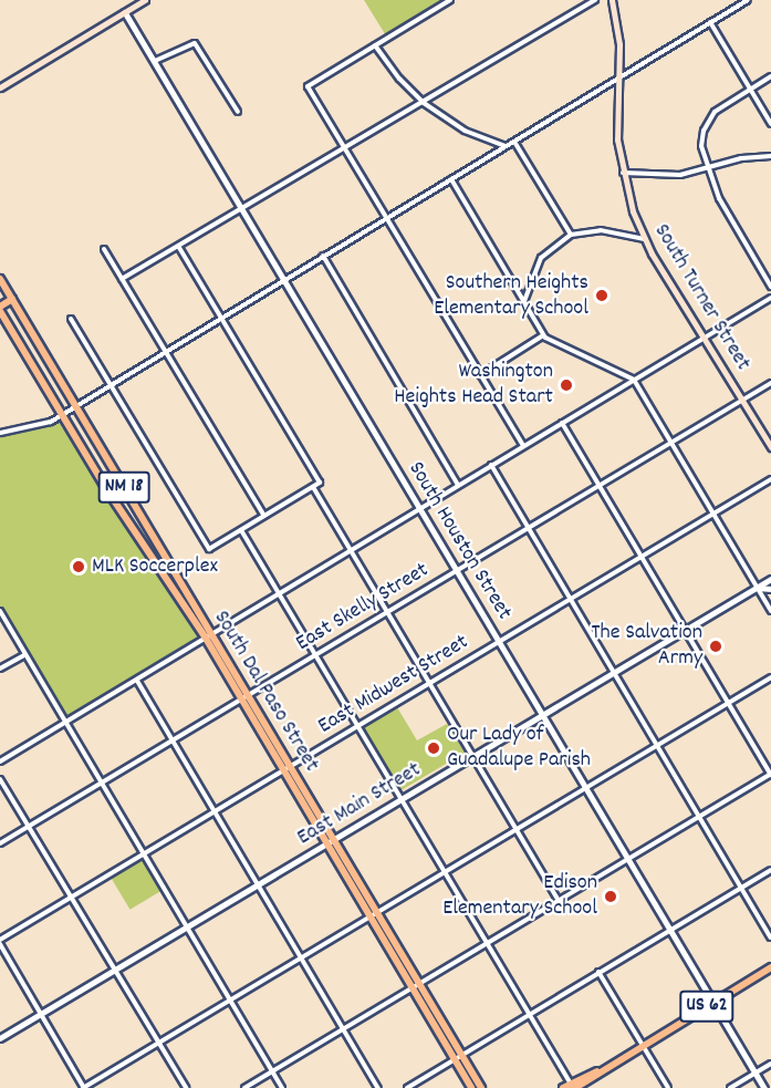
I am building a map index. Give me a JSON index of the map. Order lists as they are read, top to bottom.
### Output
{
  "streets": {
    "main road": [
      "South Turner Street",
      "NM 18",
      "South Dal Paso Street",
      "US 62"
    ],
    "street": [
      "South Houston Street",
      "East Skelly Street",
      "East Midwest Street",
      "East Main Street"
    ]
  },
  "crossings": [
    ["South Turner Street", "East Skelly Street"],
    ["South Houston Street", "East Skelly Street"],
    ["South Houston Street", "East Midwest Street"],
    ["South Houston Street", "East Main Street"],
    ["South Houston Street", "US 62"],
    ["East Skelly Street", "South Dal Paso Street"],
    ["East Midwest Street", "South Dal Paso Street"],
    ["South Dal Paso Street", "East Main Street"]
  ],
  "places": [
    "Southern Heights Elementary School",
    "Washington Heights Head Start",
    "MLK Soccerplex",
    "The Salvation Army",
    "Our Lady of Guadalupe Parish",
    "Edison Elementary School"
  ]
}
